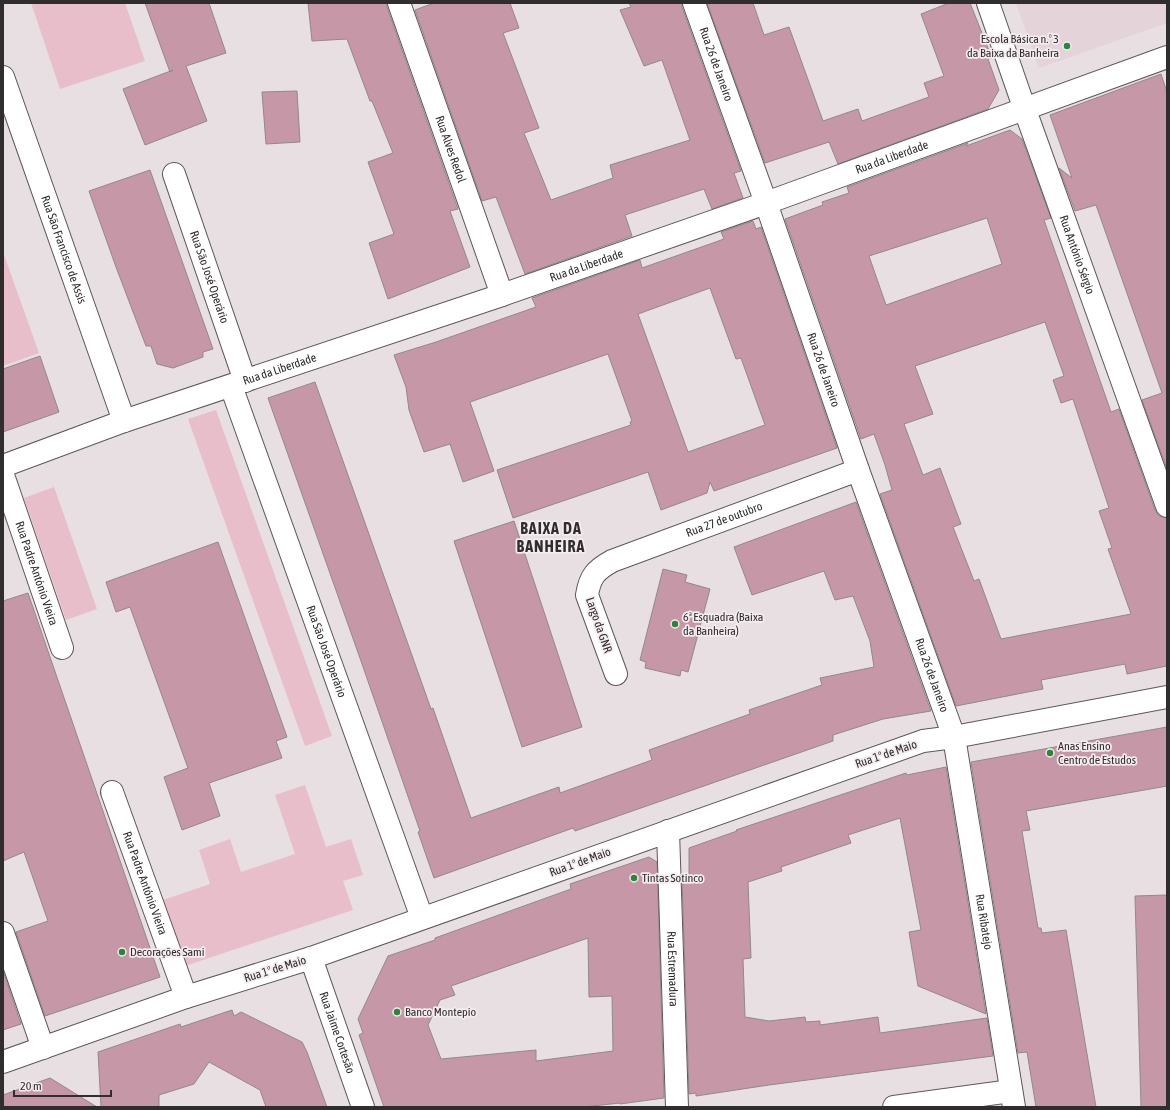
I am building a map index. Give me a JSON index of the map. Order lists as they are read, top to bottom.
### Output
{
  "streets": {
    "street": [
      "Rua 26 de Janeiro",
      "Rua Alves Redol",
      "Rua da Liberdade",
      "Rua São Francisco de Assis",
      "Rua António Sérgio",
      "Rua São José Operário",
      "Rua 27 de outubro",
      "Rua Padre António Vieira",
      "Largo da GNR",
      "Rua 1º de Maio",
      "Rua Ribatejo",
      "Rua Estremadura",
      "Rua Jaime Cortesão"
    ]
  },
  "crossings": [
    ["Rua 26 de Janeiro", "Rua da Liberdade"],
    ["Rua 26 de Janeiro", "Rua 27 de outubro"],
    ["Rua 26 de Janeiro", "Rua 1º de Maio"],
    ["Rua 26 de Janeiro", "Rua Ribatejo"],
    ["Rua Alves Redol", "Rua da Liberdade"],
    ["Rua da Liberdade", "Rua São Francisco de Assis"],
    ["Rua da Liberdade", "Rua António Sérgio"],
    ["Rua da Liberdade", "Rua São José Operário"],
    ["Rua São José Operário", "Rua 1º de Maio"],
    ["Rua 27 de outubro", "Largo da GNR"],
    ["Rua Padre António Vieira", "Rua 1º de Maio"],
    ["Rua 1º de Maio", "Rua Ribatejo"],
    ["Rua 1º de Maio", "Rua Estremadura"],
    ["Rua 1º de Maio", "Rua Jaime Cortesão"]
  ],
  "districts": ["BAIXA DA BANHEIRA"],
  "places": [
    "Escola Básica n.º 3 da Baixa da Banheira",
    "6ª Esquadra (Baixa da Banheira)",
    "Anas Ensino Centro de Estudos",
    "Tintas Sotinco",
    "Decorações Sami",
    "Banco Montepio"
  ],
  "scale_bar": "20 m"
}
